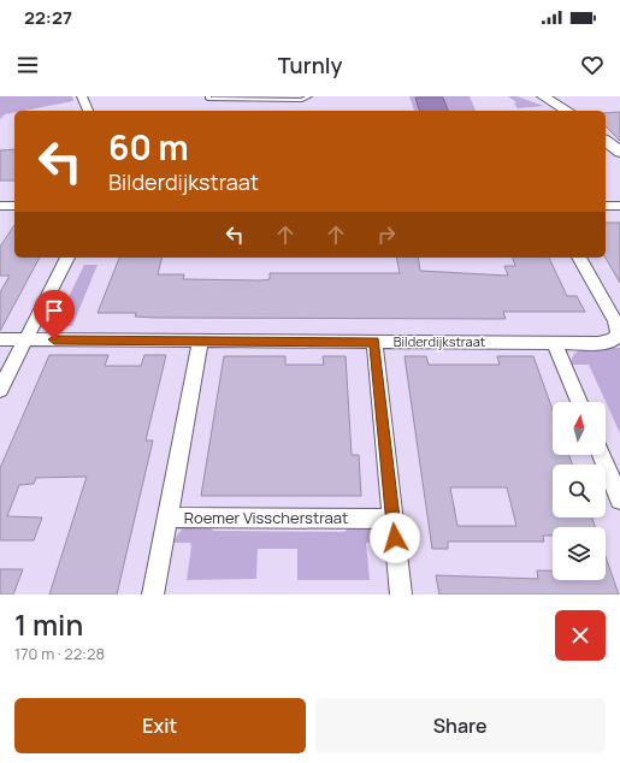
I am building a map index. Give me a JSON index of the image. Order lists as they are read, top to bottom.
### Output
{
  "streets": {
    "street": ["Bilderdijkstraat", "Roemer Visscherstraat"]
  },
  "crossings": [
    ["Bilderdijkstraat", "Roemer Visscherstraat"]
  ],
  "north": "top",
  "page": {
    "status": "22:27",
    "header": "Turnly",
    "turn": ["60 m", "Bilderdijkstraat"],
    "heading": ["1 min", "170 m · 22:28"],
    "buttons": ["Exit", "Share"]
  }
}
